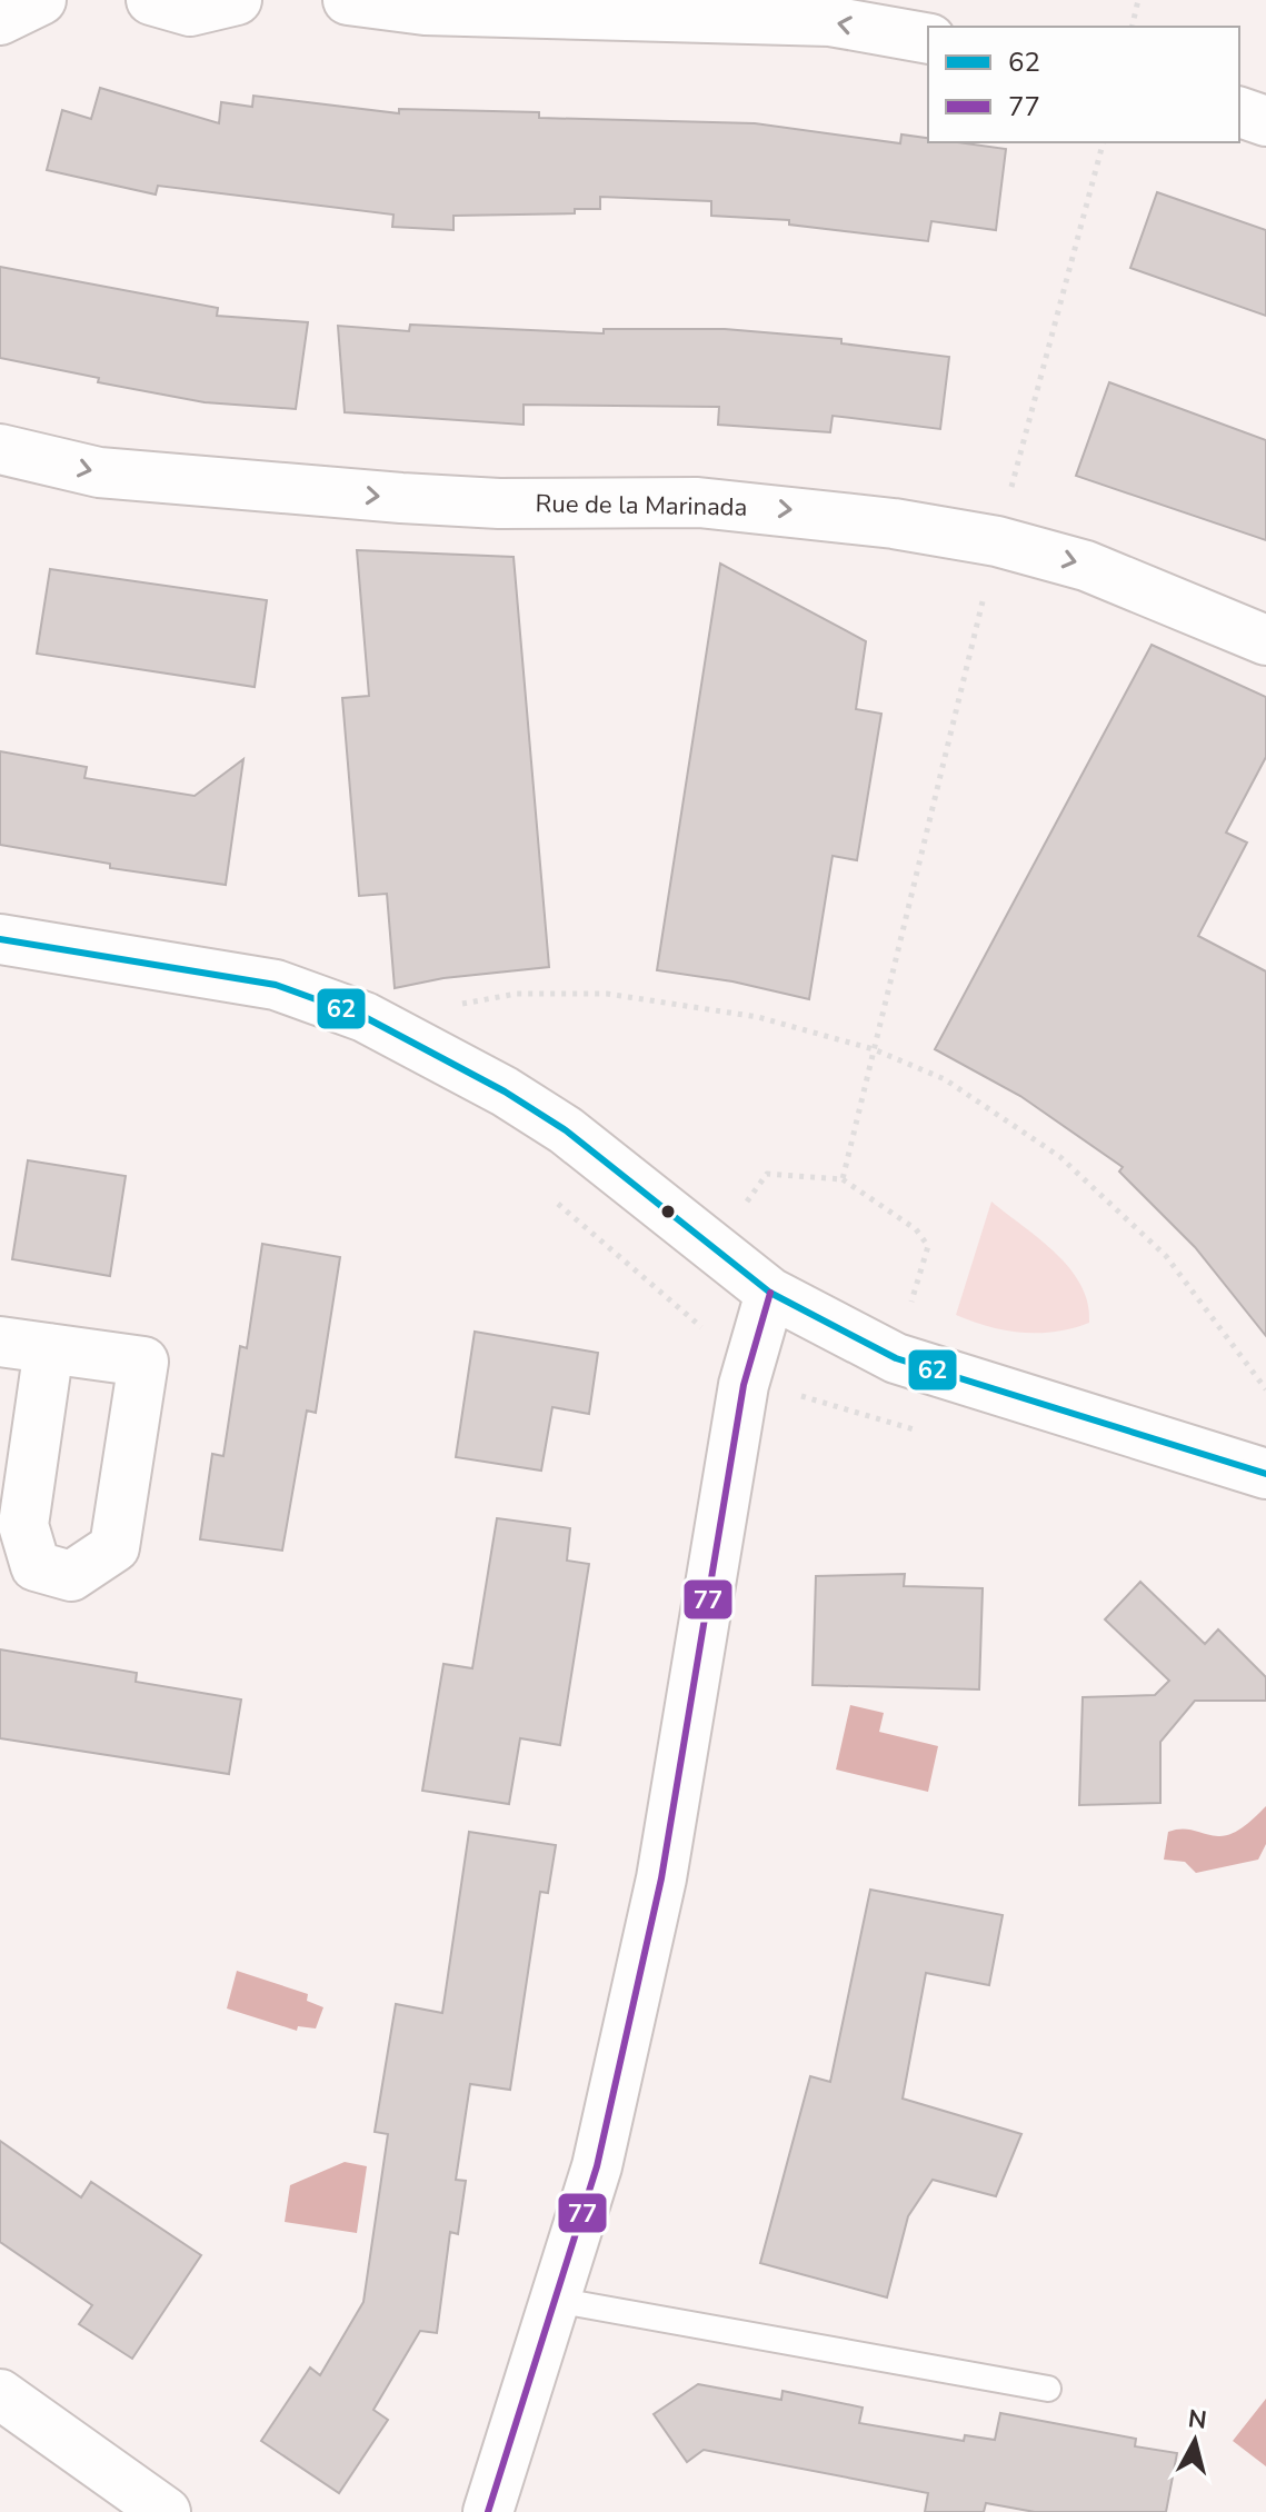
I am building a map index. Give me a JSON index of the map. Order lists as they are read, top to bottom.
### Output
{
  "streets": {
    "street": ["Rue de la Marinada"]
  },
  "one_way": ["Rue de la Marinada"],
  "lines": ["transit line 62", "transit line 77"],
  "legend": ["62", "77"],
  "north": "top"
}
